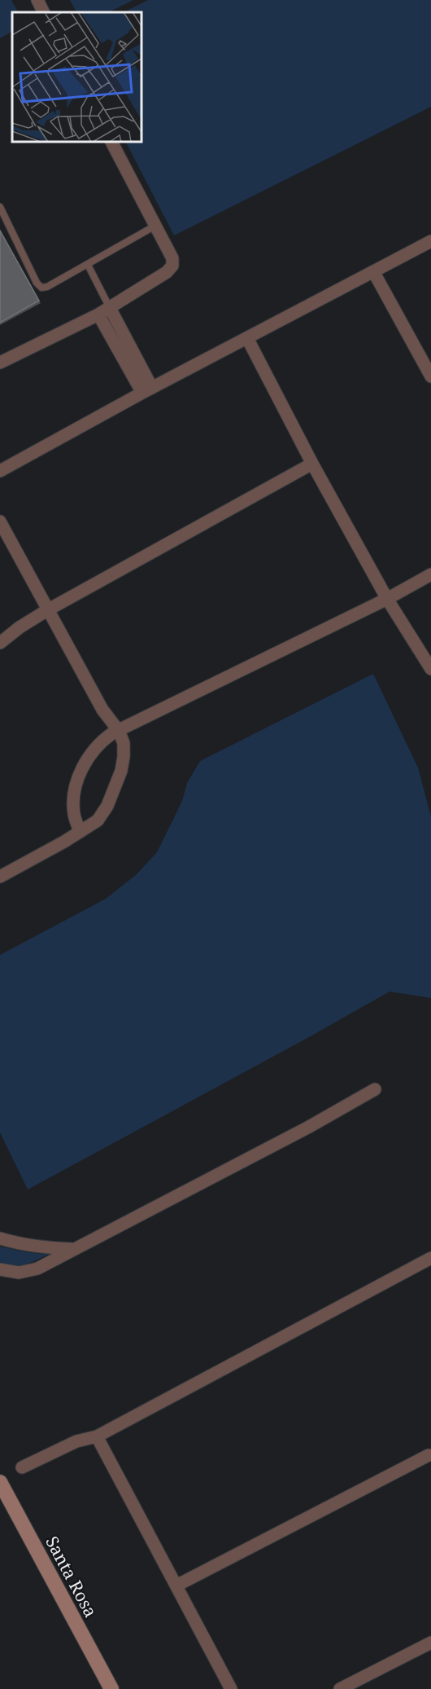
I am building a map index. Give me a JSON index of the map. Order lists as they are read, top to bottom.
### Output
{
  "streets": {
    "street": ["Santa Rosa"]
  }
}
